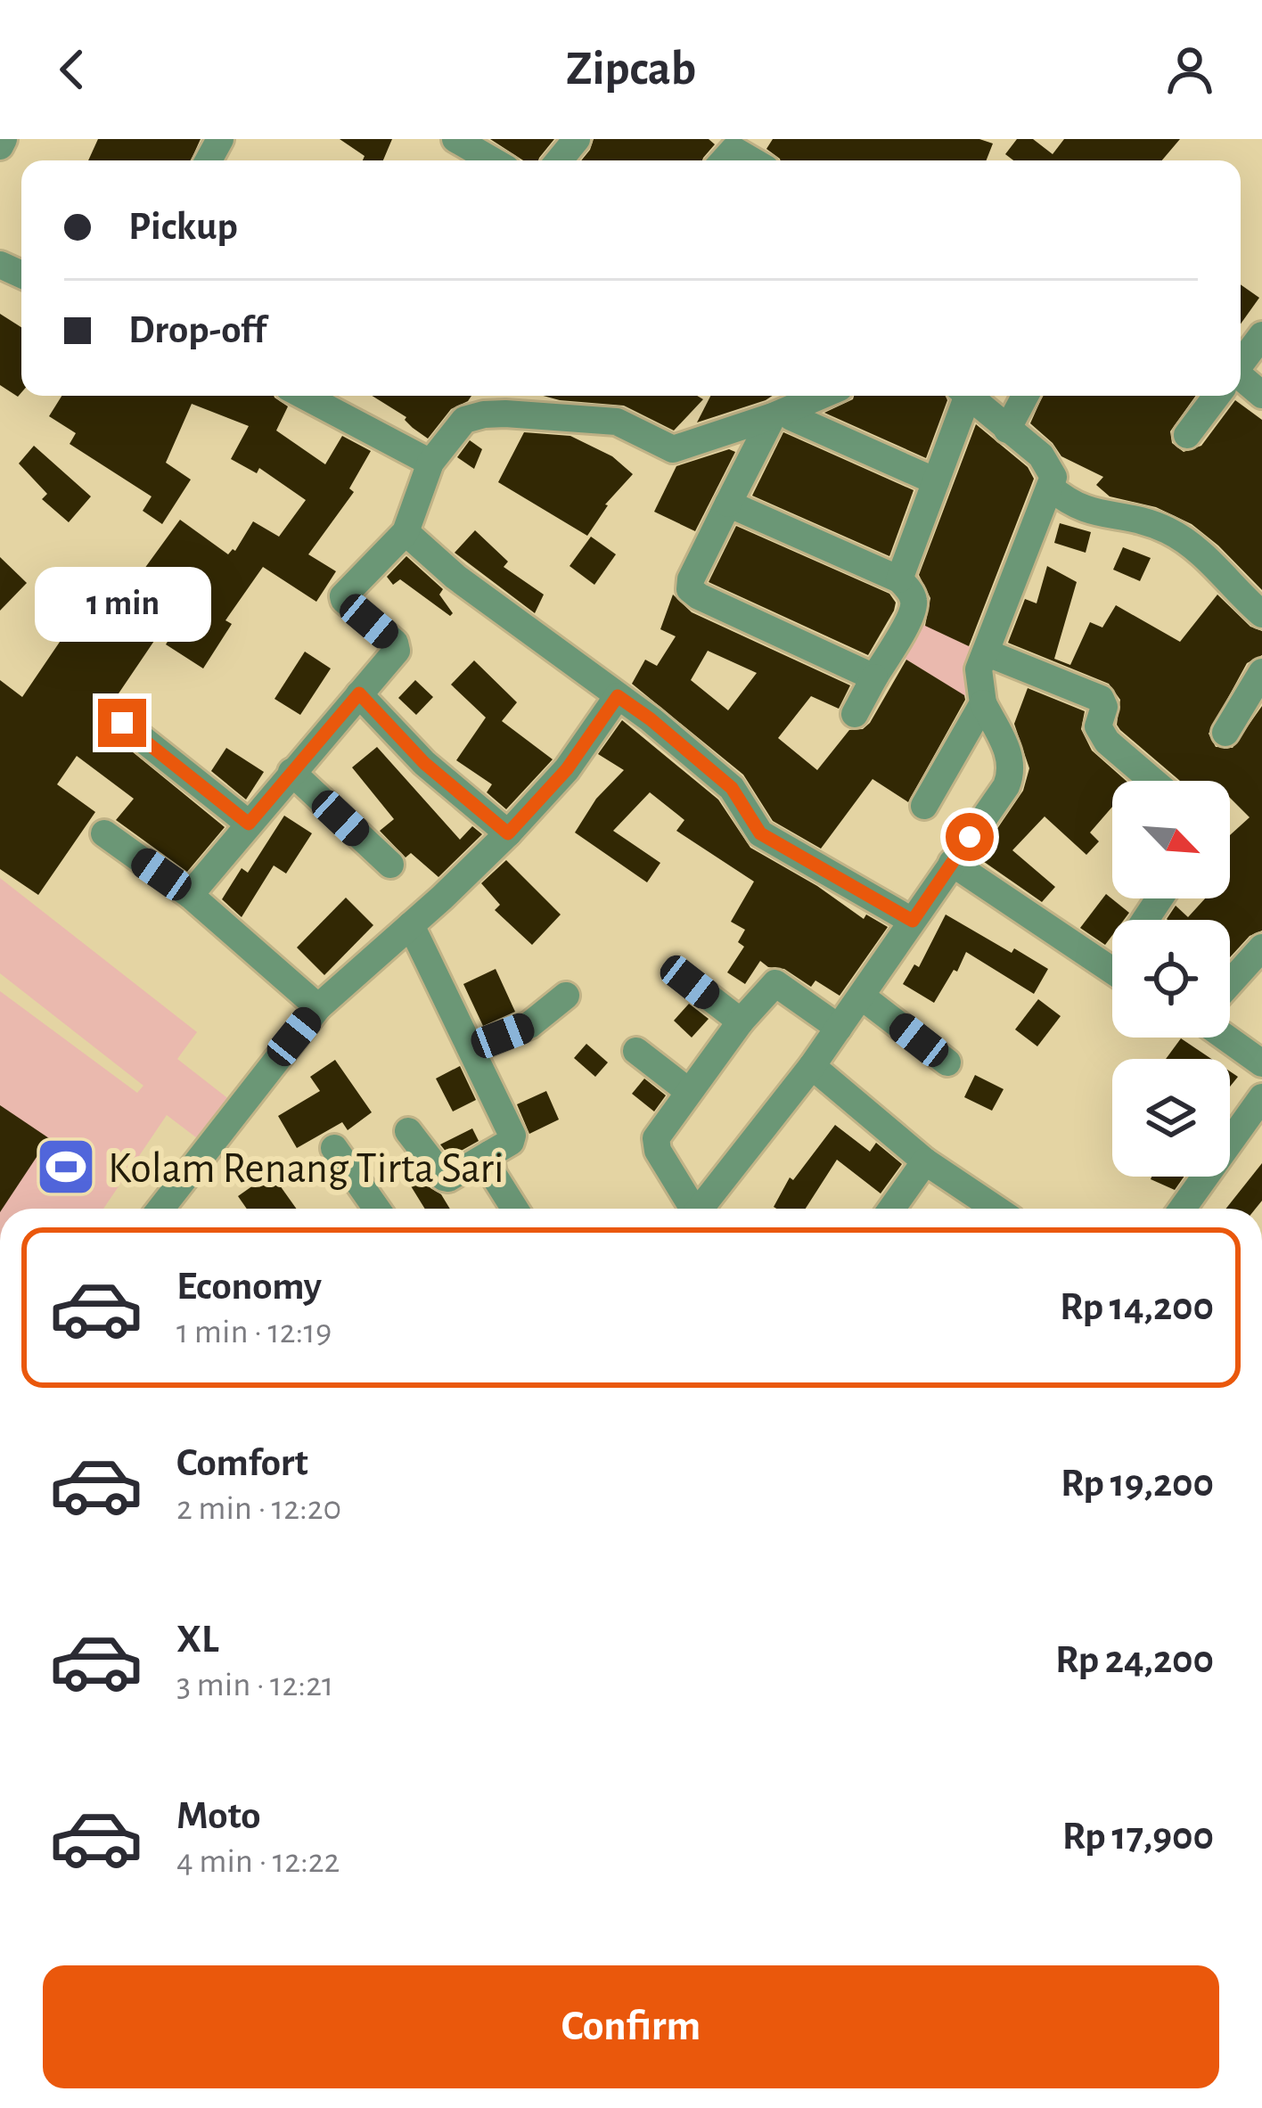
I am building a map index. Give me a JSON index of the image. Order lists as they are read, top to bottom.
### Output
{
  "places": {
    "sports": ["Kolam Renang Tirta Sari"]
  },
  "north": "bottom right",
  "page": {
    "header": "Zipcab",
    "banner": ["Pickup", "Drop-off"],
    "bubble": "1 min",
    "list": [
      {
        "name": "Economy",
        "note": "1 min · 12:19",
        "value": "Rp 14,200"
      },
      {
        "name": "Comfort",
        "note": "2 min · 12:20",
        "value": "Rp 19,200"
      },
      {
        "name": "XL",
        "note": "3 min · 12:21",
        "value": "Rp 24,200"
      },
      {
        "name": "Moto",
        "note": "4 min · 12:22",
        "value": "Rp 17,900"
      }
    ],
    "buttons": "Confirm"
  }
}
